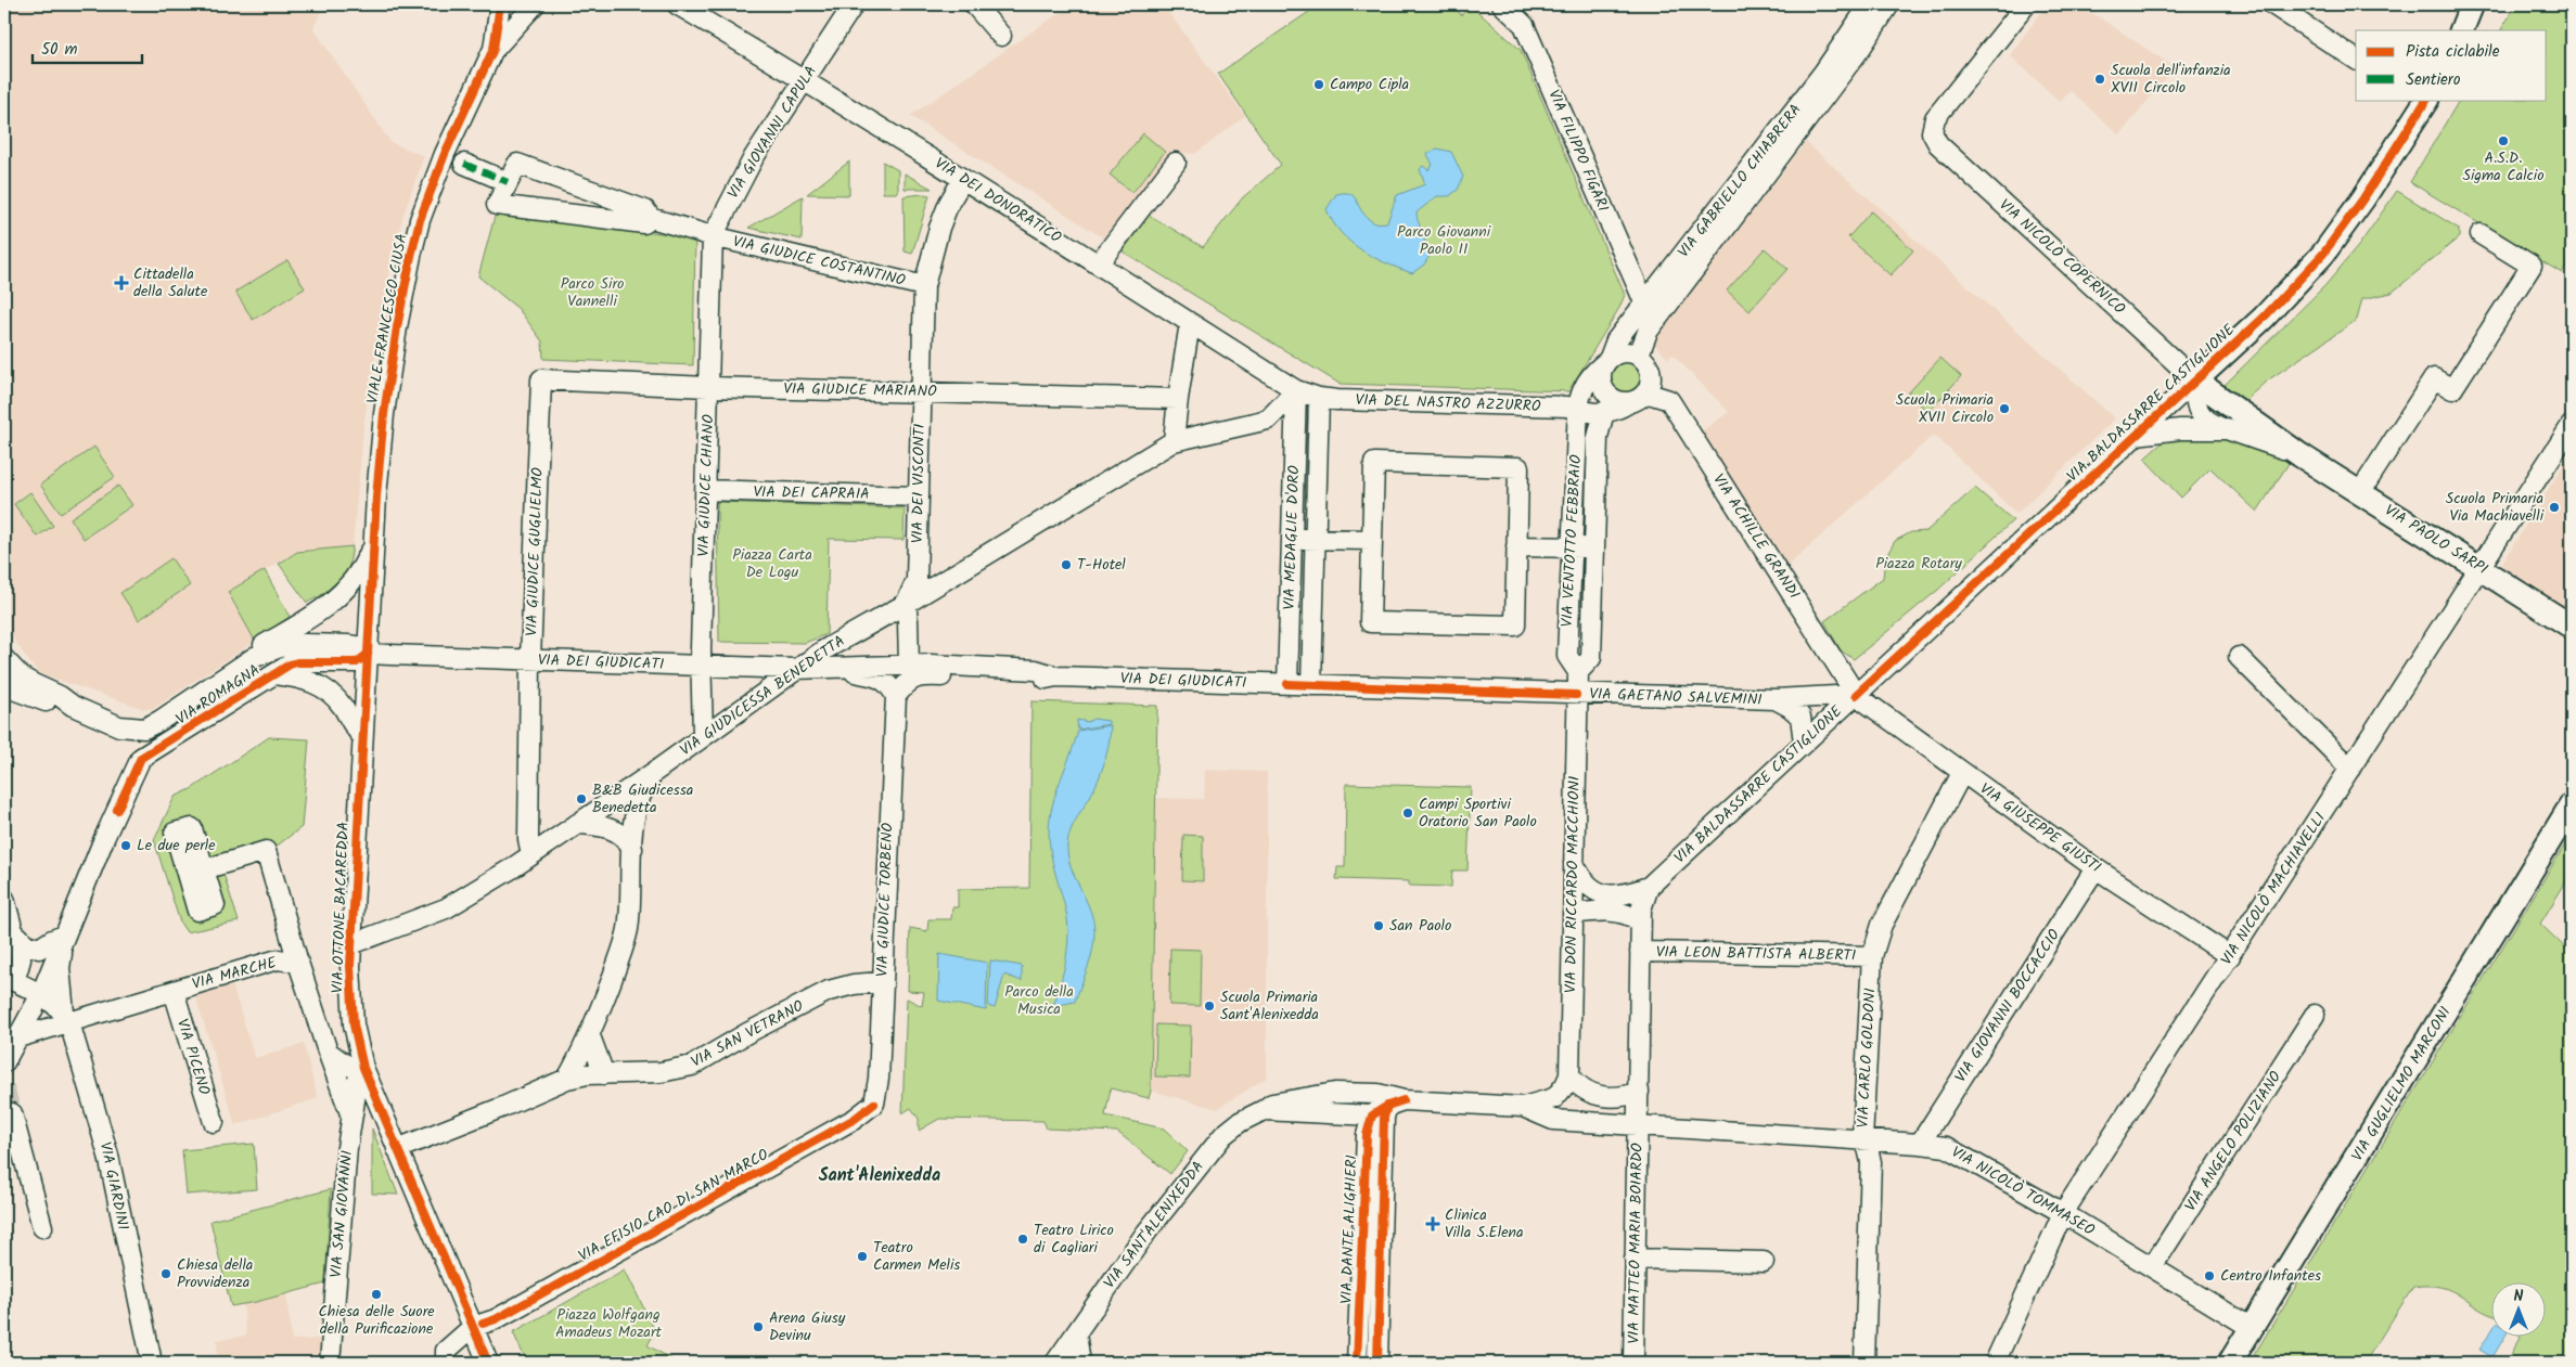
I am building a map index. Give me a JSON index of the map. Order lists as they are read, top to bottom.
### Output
{
  "streets": {
    "main road": ["VIA BALDASSARRE CASTIGLIONE", "VIA PAOLO SARPI", "VIA GUGLIELMO MARCONI"],
    "street": [
      "VIA GIOVANNI CAPULA",
      "VIA FILIPPO FIGARI",
      "VIA GABRIELLO CHIABRERA",
      "VIA DEI DONORATICO",
      "VIA NICOLÒ COPERNICO",
      "VIA GIUDICE COSTANTINO",
      "VIALE FRANCESCO CIUSA",
      "VIA GIUDICE MARIANO",
      "VIA DEL NASTRO AZZURRO",
      "VIA DEI VISCONTI",
      "VIA GIUDICE CHIANO",
      "VIA DEI CAPRAIA",
      "VIA ACHILLE GRANDI",
      "VIA MEDAGLIE D'ORO",
      "VIA VENTOTTO FEBBRAIO",
      "VIA GIUDICE GUGLIELMO",
      "VIA DEI GIUDICATI",
      "VIA ROMAGNA",
      "VIA GIUDICESSA BENEDETTA",
      "VIA GAETANO SALVEMINI",
      "VIA GIUSEPPE GIUSTI",
      "VIA DON RICCARDO MACCHIONI",
      "VIA NICOLÒ MACHIAVELLI",
      "VIA GIUDICE TORBENO",
      "VIA OTTONE BACAREDDA",
      "VIA LEON BATTISTA ALBERTI",
      "VIA MARCHE",
      "VIA GIOVANNI BOCCACCIO",
      "VIA SAN VETRANO",
      "VIA PICENO",
      "VIA CARLO GOLDONI",
      "VIA ANGELO POLIZIANO",
      "VIA GIARDINI",
      "VIA NICOLÒ TOMMASEO",
      "VIA EFISIO CAO DI SAN MARCO",
      "VIA SAN GIOVANNI",
      "VIA SANT'ALENIXEDDA",
      "VIA DANTE ALIGHIERI",
      "VIA MATTEO MARIA BOIARDO"
    ]
  },
  "crossings": [
    ["VIA GIOVANNI CAPULA", "VIA DEI DONORATICO"],
    ["VIA GIOVANNI CAPULA", "VIA GIUDICE COSTANTINO"],
    ["VIA GIOVANNI CAPULA", "VIA GIUDICE CHIANO"],
    ["VIA FILIPPO FIGARI", "VIA GABRIELLO CHIABRERA"],
    ["VIA GABRIELLO CHIABRERA", "VIA DEL NASTRO AZZURRO"],
    ["VIA GABRIELLO CHIABRERA", "VIA ACHILLE GRANDI"],
    ["VIA GABRIELLO CHIABRERA", "VIA VENTOTTO FEBBRAIO"],
    ["VIA DEI DONORATICO", "VIA DEL NASTRO AZZURRO"],
    ["VIA DEI DONORATICO", "VIA DEI VISCONTI"],
    ["VIA DEI DONORATICO", "VIA MEDAGLIE D'ORO"],
    ["VIA NICOLÒ COPERNICO", "VIA BALDASSARRE CASTIGLIONE"],
    ["VIA NICOLÒ COPERNICO", "VIA PAOLO SARPI"],
    ["VIA GIUDICE COSTANTINO", "VIA DEI VISCONTI"],
    ["VIA GIUDICE COSTANTINO", "VIA GIUDICE CHIANO"],
    ["VIALE FRANCESCO CIUSA", "VIA DEI GIUDICATI"],
    ["VIALE FRANCESCO CIUSA", "VIA ROMAGNA"],
    ["VIALE FRANCESCO CIUSA", "VIA OTTONE BACAREDDA"],
    ["VIA GIUDICE MARIANO", "VIA DEI VISCONTI"],
    ["VIA GIUDICE MARIANO", "VIA GIUDICE CHIANO"],
    ["VIA GIUDICE MARIANO", "VIA GIUDICE GUGLIELMO"],
    ["VIA DEL NASTRO AZZURRO", "VIA MEDAGLIE D'ORO"],
    ["VIA DEL NASTRO AZZURRO", "VIA VENTOTTO FEBBRAIO"],
    ["VIA BALDASSARRE CASTIGLIONE", "VIA ACHILLE GRANDI"],
    ["VIA BALDASSARRE CASTIGLIONE", "VIA PAOLO SARPI"],
    ["VIA BALDASSARRE CASTIGLIONE", "VIA GAETANO SALVEMINI"],
    ["VIA BALDASSARRE CASTIGLIONE", "VIA GIUSEPPE GIUSTI"],
    ["VIA BALDASSARRE CASTIGLIONE", "VIA MATTEO MARIA BOIARDO"],
    ["VIA DEI VISCONTI", "VIA DEI CAPRAIA"],
    ["VIA DEI VISCONTI", "VIA GIUDICESSA BENEDETTA"],
    ["VIA GIUDICE CHIANO", "VIA DEI CAPRAIA"],
    ["VIA GIUDICE CHIANO", "VIA DEI GIUDICATI"],
    ["VIA GIUDICE CHIANO", "VIA GIUDICESSA BENEDETTA"],
    ["VIA ACHILLE GRANDI", "VIA GAETANO SALVEMINI"],
    ["VIA ACHILLE GRANDI", "VIA GIUSEPPE GIUSTI"],
    ["VIA MEDAGLIE D'ORO", "VIA DEI GIUDICATI"],
    ["VIA MEDAGLIE D'ORO", "VIA GIUDICESSA BENEDETTA"],
    ["VIA MEDAGLIE D'ORO", "VIA GAETANO SALVEMINI"],
    ["VIA PAOLO SARPI", "VIA NICOLÒ MACHIAVELLI"],
    ["VIA VENTOTTO FEBBRAIO", "VIA GAETANO SALVEMINI"],
    ["VIA VENTOTTO FEBBRAIO", "VIA DON RICCARDO MACCHIONI"],
    ["VIA GIUDICE GUGLIELMO", "VIA DEI GIUDICATI"],
    ["VIA GIUDICE GUGLIELMO", "VIA GIUDICESSA BENEDETTA"],
    ["VIA DEI GIUDICATI", "VIA ROMAGNA"],
    ["VIA DEI GIUDICATI", "VIA GIUDICESSA BENEDETTA"],
    ["VIA DEI GIUDICATI", "VIA GAETANO SALVEMINI"],
    ["VIA DEI GIUDICATI", "VIA GIUDICE TORBENO"],
    ["VIA DEI GIUDICATI", "VIA OTTONE BACAREDDA"],
    ["VIA ROMAGNA", "VIA OTTONE BACAREDDA"],
    ["VIA GIUDICESSA BENEDETTA", "VIA OTTONE BACAREDDA"],
    ["VIA GAETANO SALVEMINI", "VIA GIUSEPPE GIUSTI"],
    ["VIA GAETANO SALVEMINI", "VIA DON RICCARDO MACCHIONI"],
    ["VIA GIUSEPPE GIUSTI", "VIA NICOLÒ MACHIAVELLI"],
    ["VIA GIUSEPPE GIUSTI", "VIA GIOVANNI BOCCACCIO"],
    ["VIA GIUSEPPE GIUSTI", "VIA CARLO GOLDONI"],
    ["VIA NICOLÒ MACHIAVELLI", "VIA NICOLÒ TOMMASEO"],
    ["VIA GIUDICE TORBENO", "VIA SAN VETRANO"],
    ["VIA GIUDICE TORBENO", "VIA EFISIO CAO DI SAN MARCO"],
    ["VIA OTTONE BACAREDDA", "VIA SAN VETRANO"],
    ["VIA OTTONE BACAREDDA", "VIA EFISIO CAO DI SAN MARCO"],
    ["VIA OTTONE BACAREDDA", "VIA SAN GIOVANNI"],
    ["VIA LEON BATTISTA ALBERTI", "VIA CARLO GOLDONI"],
    ["VIA LEON BATTISTA ALBERTI", "VIA MATTEO MARIA BOIARDO"],
    ["VIA MARCHE", "VIA PICENO"],
    ["VIA MARCHE", "VIA GIARDINI"],
    ["VIA MARCHE", "VIA SAN GIOVANNI"],
    ["VIA GIOVANNI BOCCACCIO", "VIA NICOLÒ TOMMASEO"],
    ["VIA CARLO GOLDONI", "VIA NICOLÒ TOMMASEO"],
    ["VIA GUGLIELMO MARCONI", "VIA NICOLÒ TOMMASEO"],
    ["VIA ANGELO POLIZIANO", "VIA NICOLÒ TOMMASEO"],
    ["VIA NICOLÒ TOMMASEO", "VIA MATTEO MARIA BOIARDO"]
  ],
  "districts": ["Sant'Alenixedda"],
  "parks": [
    "Parco Giovanni Paolo II",
    "Parco Siro Vannelli",
    "Piazza Carta De Logu",
    "Piazza Rotary",
    "Parco della Musica",
    "Piazza Wolfgang Amadeus Mozart"
  ],
  "places": {
    "other": [
      "Scuola dell'infanzia XVII Circolo",
      "Campo Cipla",
      "A.S.D. Sigma Calcio",
      "Scuola Primaria XVII Circolo",
      "Scuola Primaria Via Machiavelli",
      "T-Hotel",
      "B&B Giudicessa Benedetta",
      "Campi Sportivi Oratorio San Paolo",
      "Le due perle",
      "San Paolo",
      "Scuola Primaria Sant'Alenixedda",
      "Teatro Lirico di Cagliari",
      "Teatro Carmen Melis",
      "Chiesa della Provvidenza",
      "Centro Infantes",
      "Chiesa delle Suore della Purificazione",
      "Arena Giusy Devinu"
    ],
    "health": ["Cittadella della Salute", "Clinica Villa S.Elena"]
  },
  "legend": ["Pista ciclabile", "Sentiero"],
  "scale_bar": "50 m",
  "north": "top"
}
